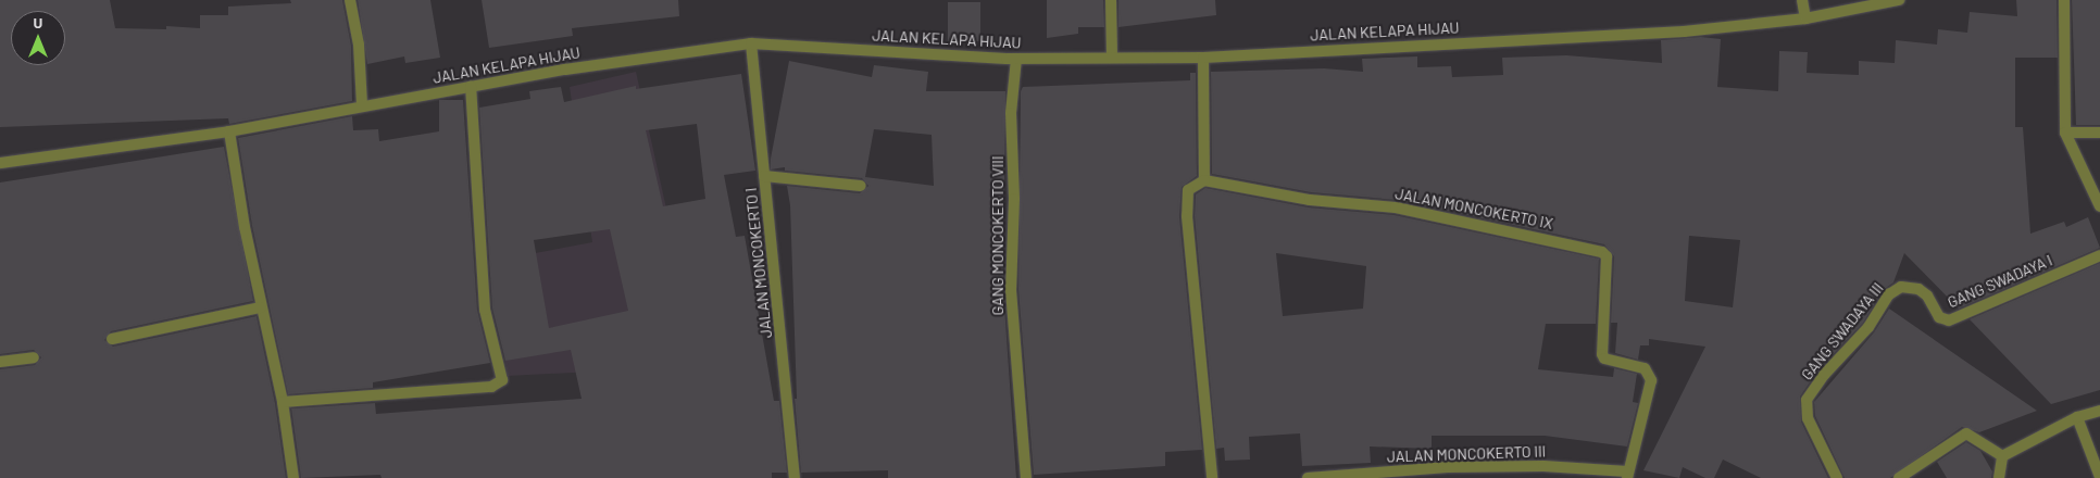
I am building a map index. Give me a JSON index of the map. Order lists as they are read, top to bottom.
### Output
{
  "streets": {
    "street": [
      "JALAN KELAPA HIJAU",
      "JALAN MONCOKERTO IX",
      "GANG MONCOKERTO VIII",
      "JALAN MONCOKERTO I",
      "GANG SWADAYA I",
      "GANG SWADAYA III",
      "JALAN MONCOKERTO III"
    ]
  },
  "crossings": [
    ["JALAN KELAPA HIJAU", "GANG MONCOKERTO VIII"],
    ["JALAN KELAPA HIJAU", "JALAN MONCOKERTO I"],
    ["JALAN MONCOKERTO IX", "JALAN MONCOKERTO III"],
    ["GANG SWADAYA I", "GANG SWADAYA III"]
  ],
  "north": "top"
}
